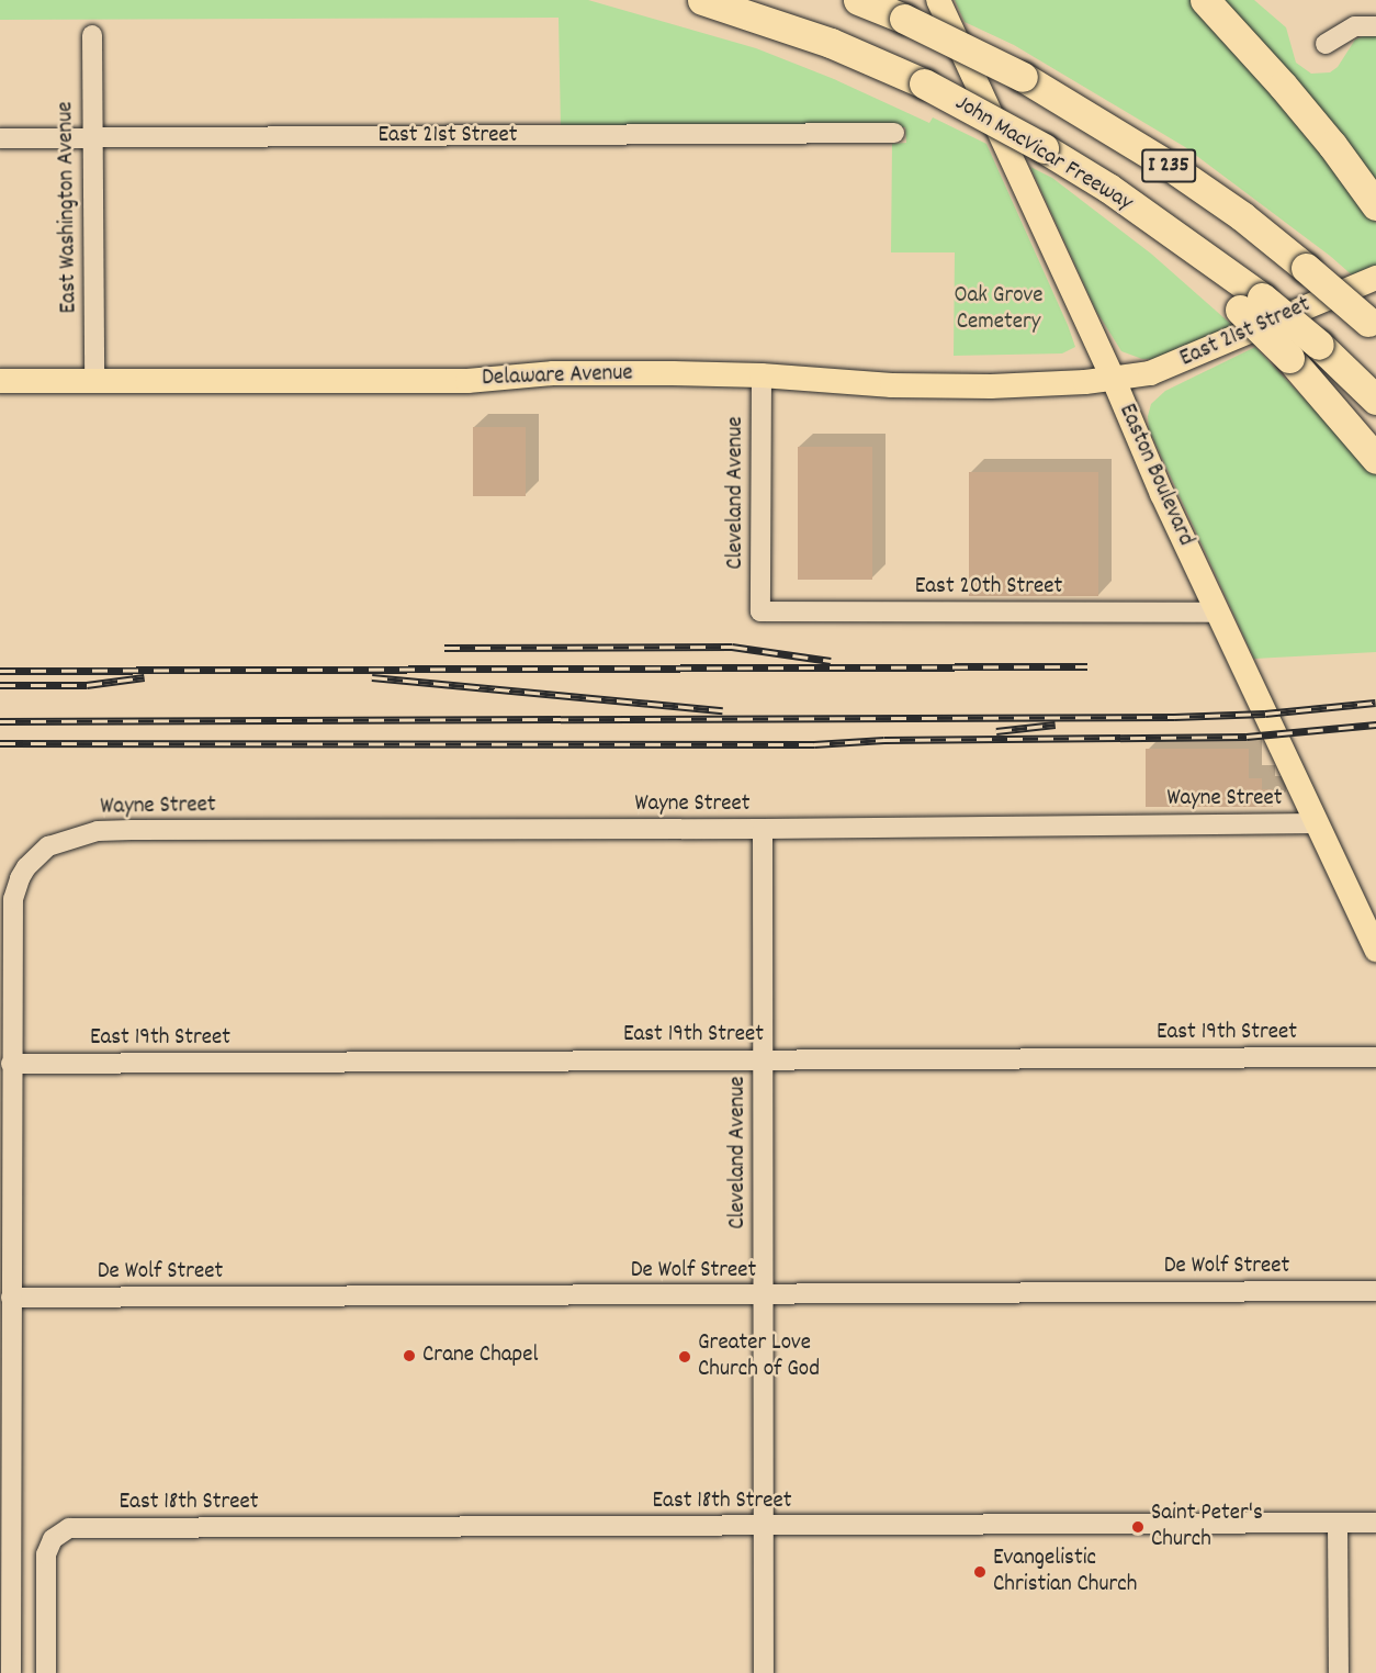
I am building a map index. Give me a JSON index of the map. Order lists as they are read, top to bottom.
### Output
{
  "streets": {
    "highway": ["John MacVicar Freeway", "I 235"],
    "main road": ["East 21st Street", "Delaware Avenue", "Easton Boulevard"],
    "street": [
      "East Washington Avenue",
      "Cleveland Avenue",
      "East 20th Street",
      "Wayne Street",
      "East 19th Street",
      "De Wolf Street",
      "East 18th Street"
    ]
  },
  "crossings": [
    ["East 21st Street", "East Washington Avenue"],
    ["East 21st Street", "Delaware Avenue"],
    ["East 21st Street", "Easton Boulevard"],
    ["East Washington Avenue", "Delaware Avenue"],
    ["Delaware Avenue", "Easton Boulevard"],
    ["Delaware Avenue", "Cleveland Avenue"],
    ["Easton Boulevard", "East 20th Street"],
    ["Easton Boulevard", "Wayne Street"],
    ["Cleveland Avenue", "East 20th Street"],
    ["Cleveland Avenue", "Wayne Street"],
    ["Cleveland Avenue", "East 19th Street"],
    ["Cleveland Avenue", "De Wolf Street"],
    ["Cleveland Avenue", "East 18th Street"],
    ["Wayne Street", "East 19th Street"]
  ],
  "parks": ["Oak Grove Cemetery"],
  "places": [
    "Crane Chapel",
    "Greater Love Church of God",
    "Saint Peter's Church",
    "Evangelistic Christian Church"
  ]
}
